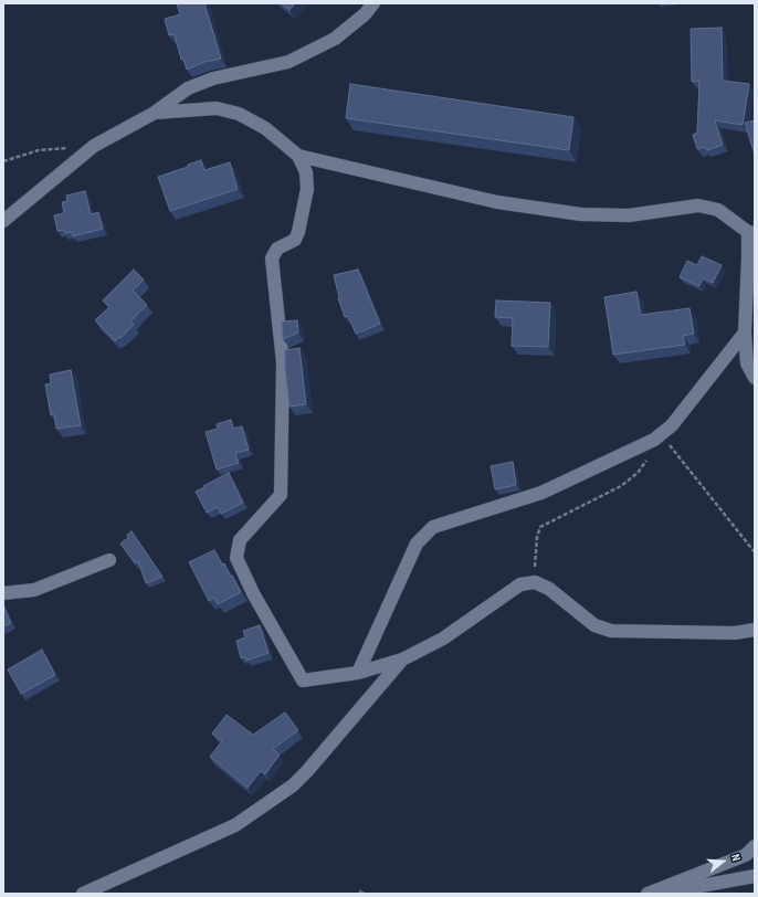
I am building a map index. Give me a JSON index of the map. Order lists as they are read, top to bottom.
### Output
{
  "north": "right"
}
